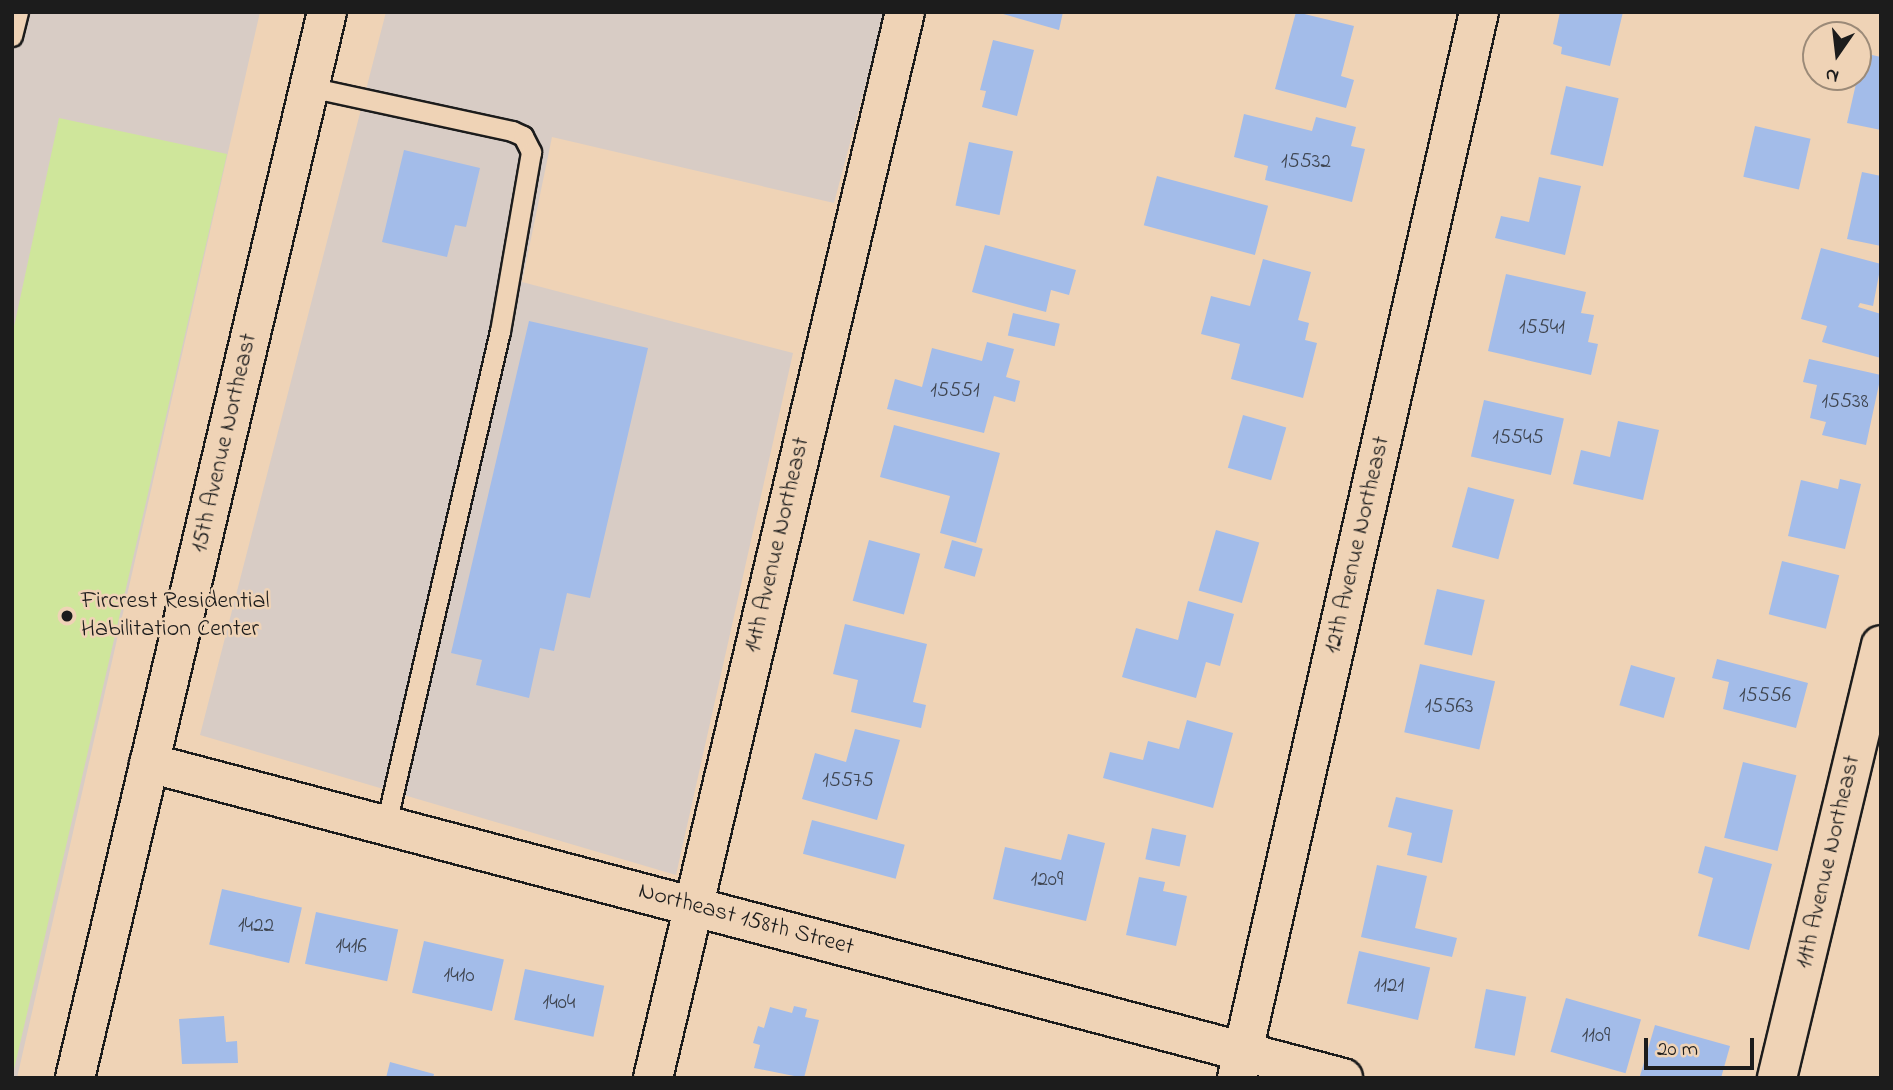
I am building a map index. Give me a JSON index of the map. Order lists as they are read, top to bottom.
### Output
{
  "streets": {
    "street": [
      "15th Avenue Northeast",
      "14th Avenue Northeast",
      "12th Avenue Northeast",
      "11th Avenue Northeast",
      "Northeast 158th Street"
    ]
  },
  "crossings": [
    ["15th Avenue Northeast", "Northeast 158th Street"],
    ["14th Avenue Northeast", "Northeast 158th Street"],
    ["12th Avenue Northeast", "Northeast 158th Street"]
  ],
  "places": ["Fircrest Residential Habilitation Center"],
  "house_numbers": [
    "15532",
    "15541",
    "15551",
    "15538",
    "15545",
    "15556",
    "15563",
    "15575",
    "1209",
    "1422",
    "1416",
    "1410",
    "1121",
    "1404",
    "1109"
  ],
  "scale_bar": "20 m",
  "north": "bottom"
}
